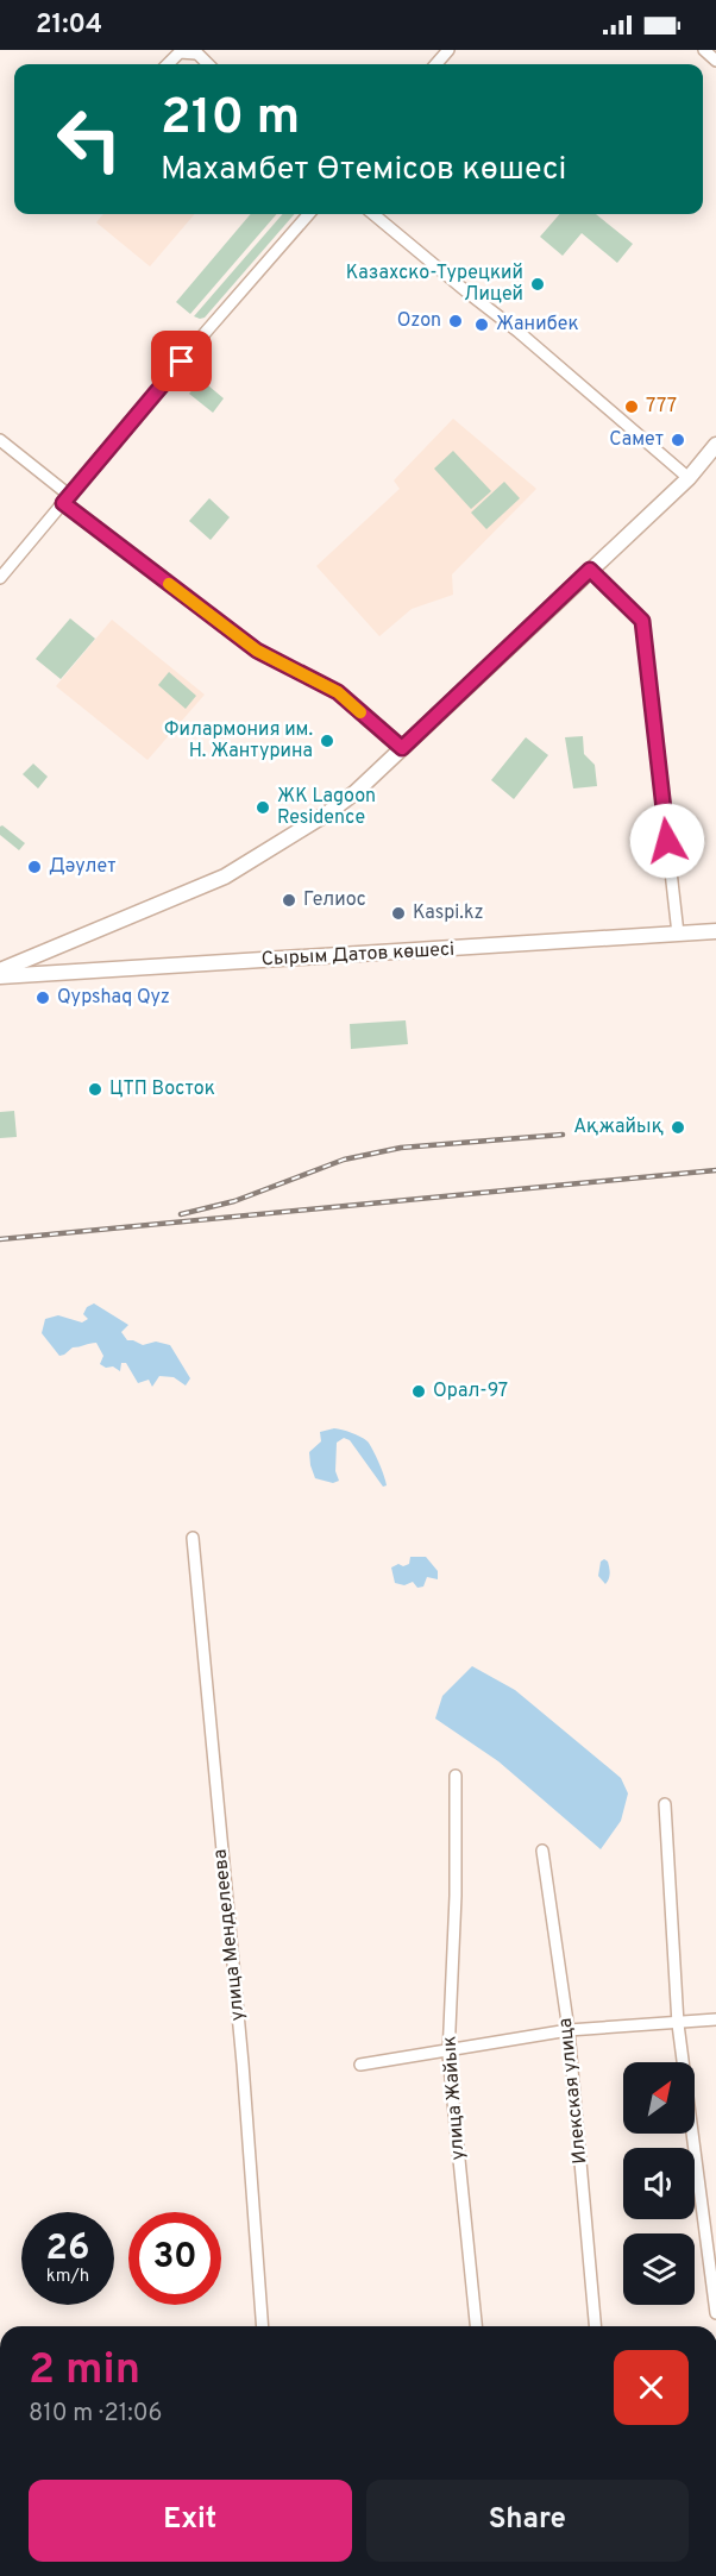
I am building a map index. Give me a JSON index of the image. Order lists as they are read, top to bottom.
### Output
{
  "streets": {
    "main road": ["Сырым Датов көшесі"],
    "street": ["улица Менделеева", "Илекская улица", "улица Жайык"]
  },
  "places": [
    "Казахско-Турецкий Лицей",
    "Ozon",
    "Жанибек",
    "777",
    "Самет",
    "Филармония им. Н. Жантурина",
    "ЖК Lagoon Residence",
    "Дәулет",
    "Гелиос",
    "Kaspi.kz",
    "Qypshaq Qyz",
    "ЦТП Восток",
    "Ақжайық",
    "Орал-97"
  ],
  "north": "top right",
  "page": {
    "status": "21:04",
    "turn": ["210 m", "Махамбет Өтемісов көшесі"],
    "speed": "26 km/h",
    "limit": "30",
    "heading": ["2 min", "810 m · 21:06"],
    "buttons": ["Exit", "Share"]
  }
}
